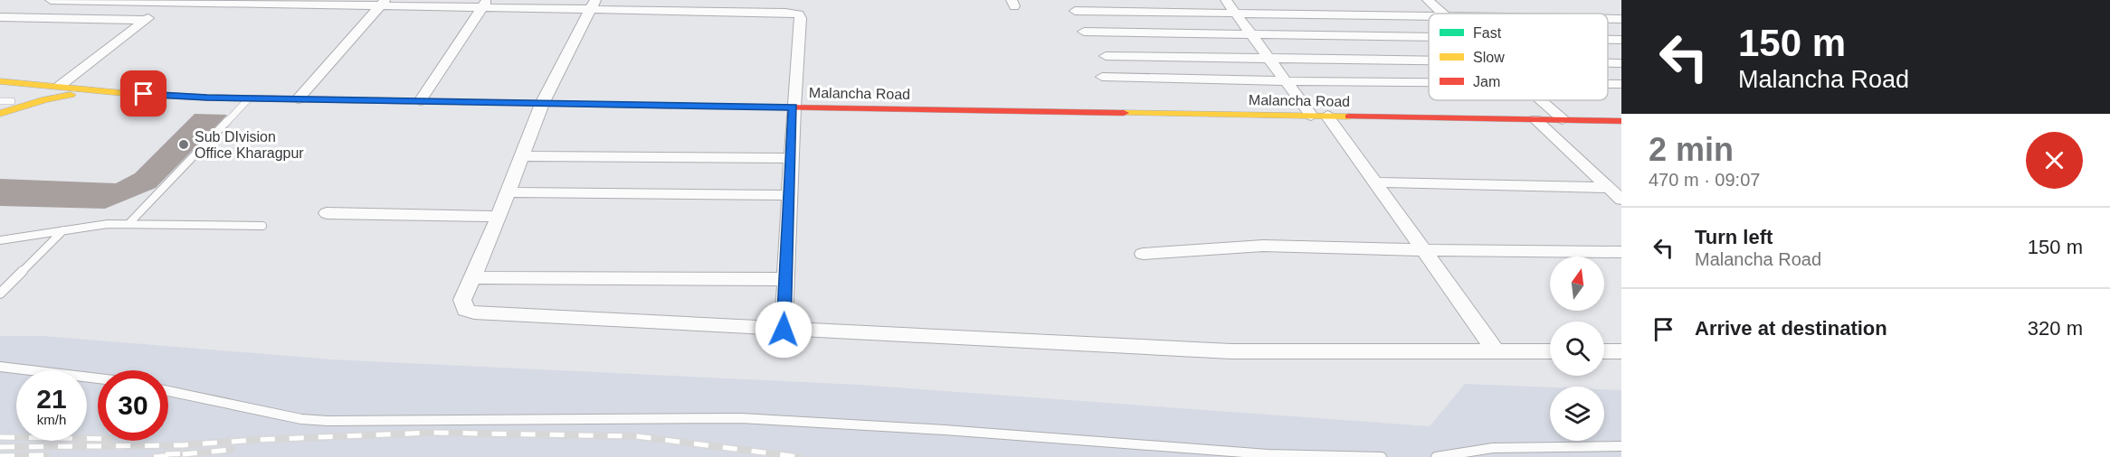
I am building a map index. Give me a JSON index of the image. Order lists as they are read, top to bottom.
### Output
{
  "streets": {
    "main road": ["Malancha Road"]
  },
  "places": ["Sub DIvision Office Kharagpur"],
  "legend": ["Fast", "Slow", "Jam"],
  "north": "top",
  "page": {
    "turn": ["150 m", "Malancha Road"],
    "heading": ["2 min", "470 m · 09:07"],
    "list": [
      {
        "name": "Turn left",
        "note": "Malancha Road",
        "value": "150 m"
      },
      {
        "name": "Arrive at destination",
        "value": "320 m"
      }
    ],
    "speed": "21 km/h",
    "limit": "30"
  }
}
